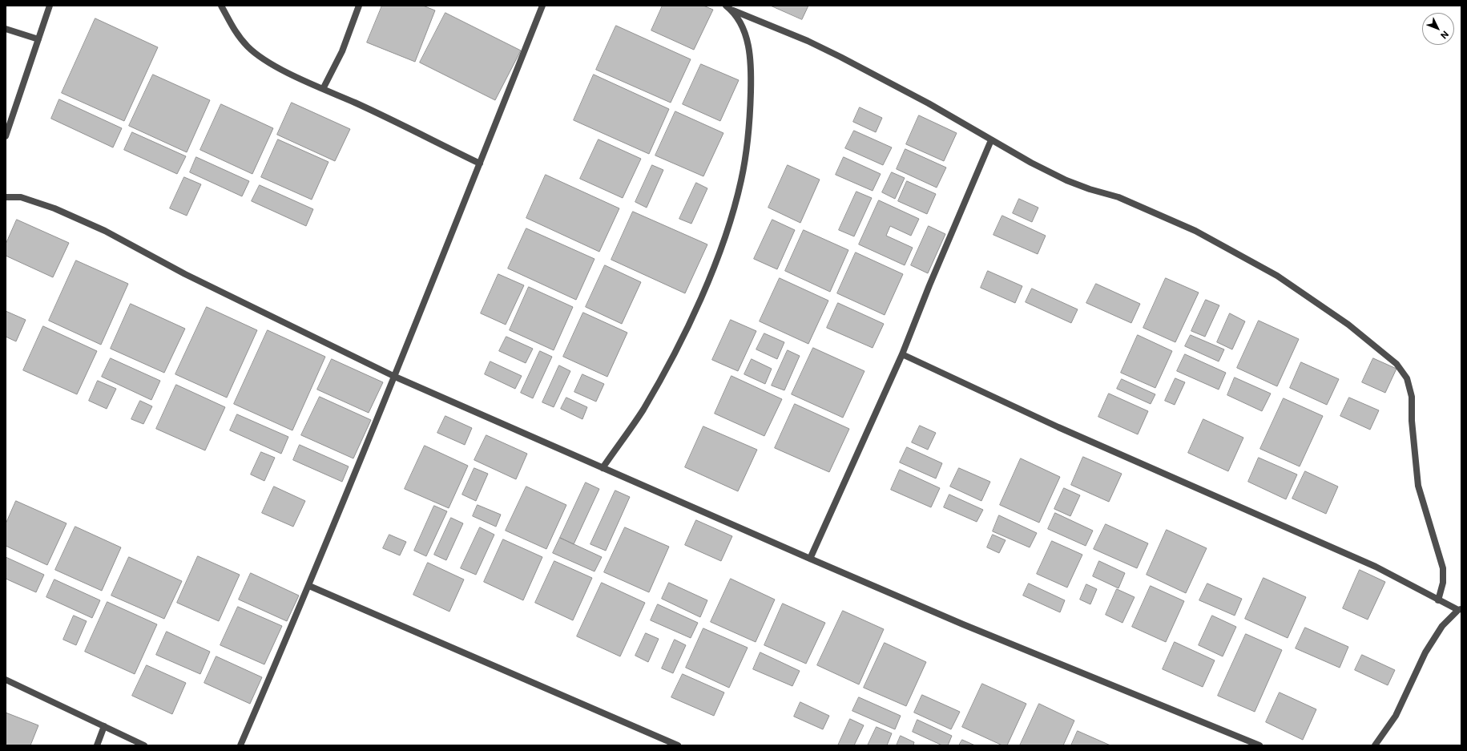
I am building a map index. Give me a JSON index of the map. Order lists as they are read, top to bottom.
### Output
{
  "north": "bottom right"
}
